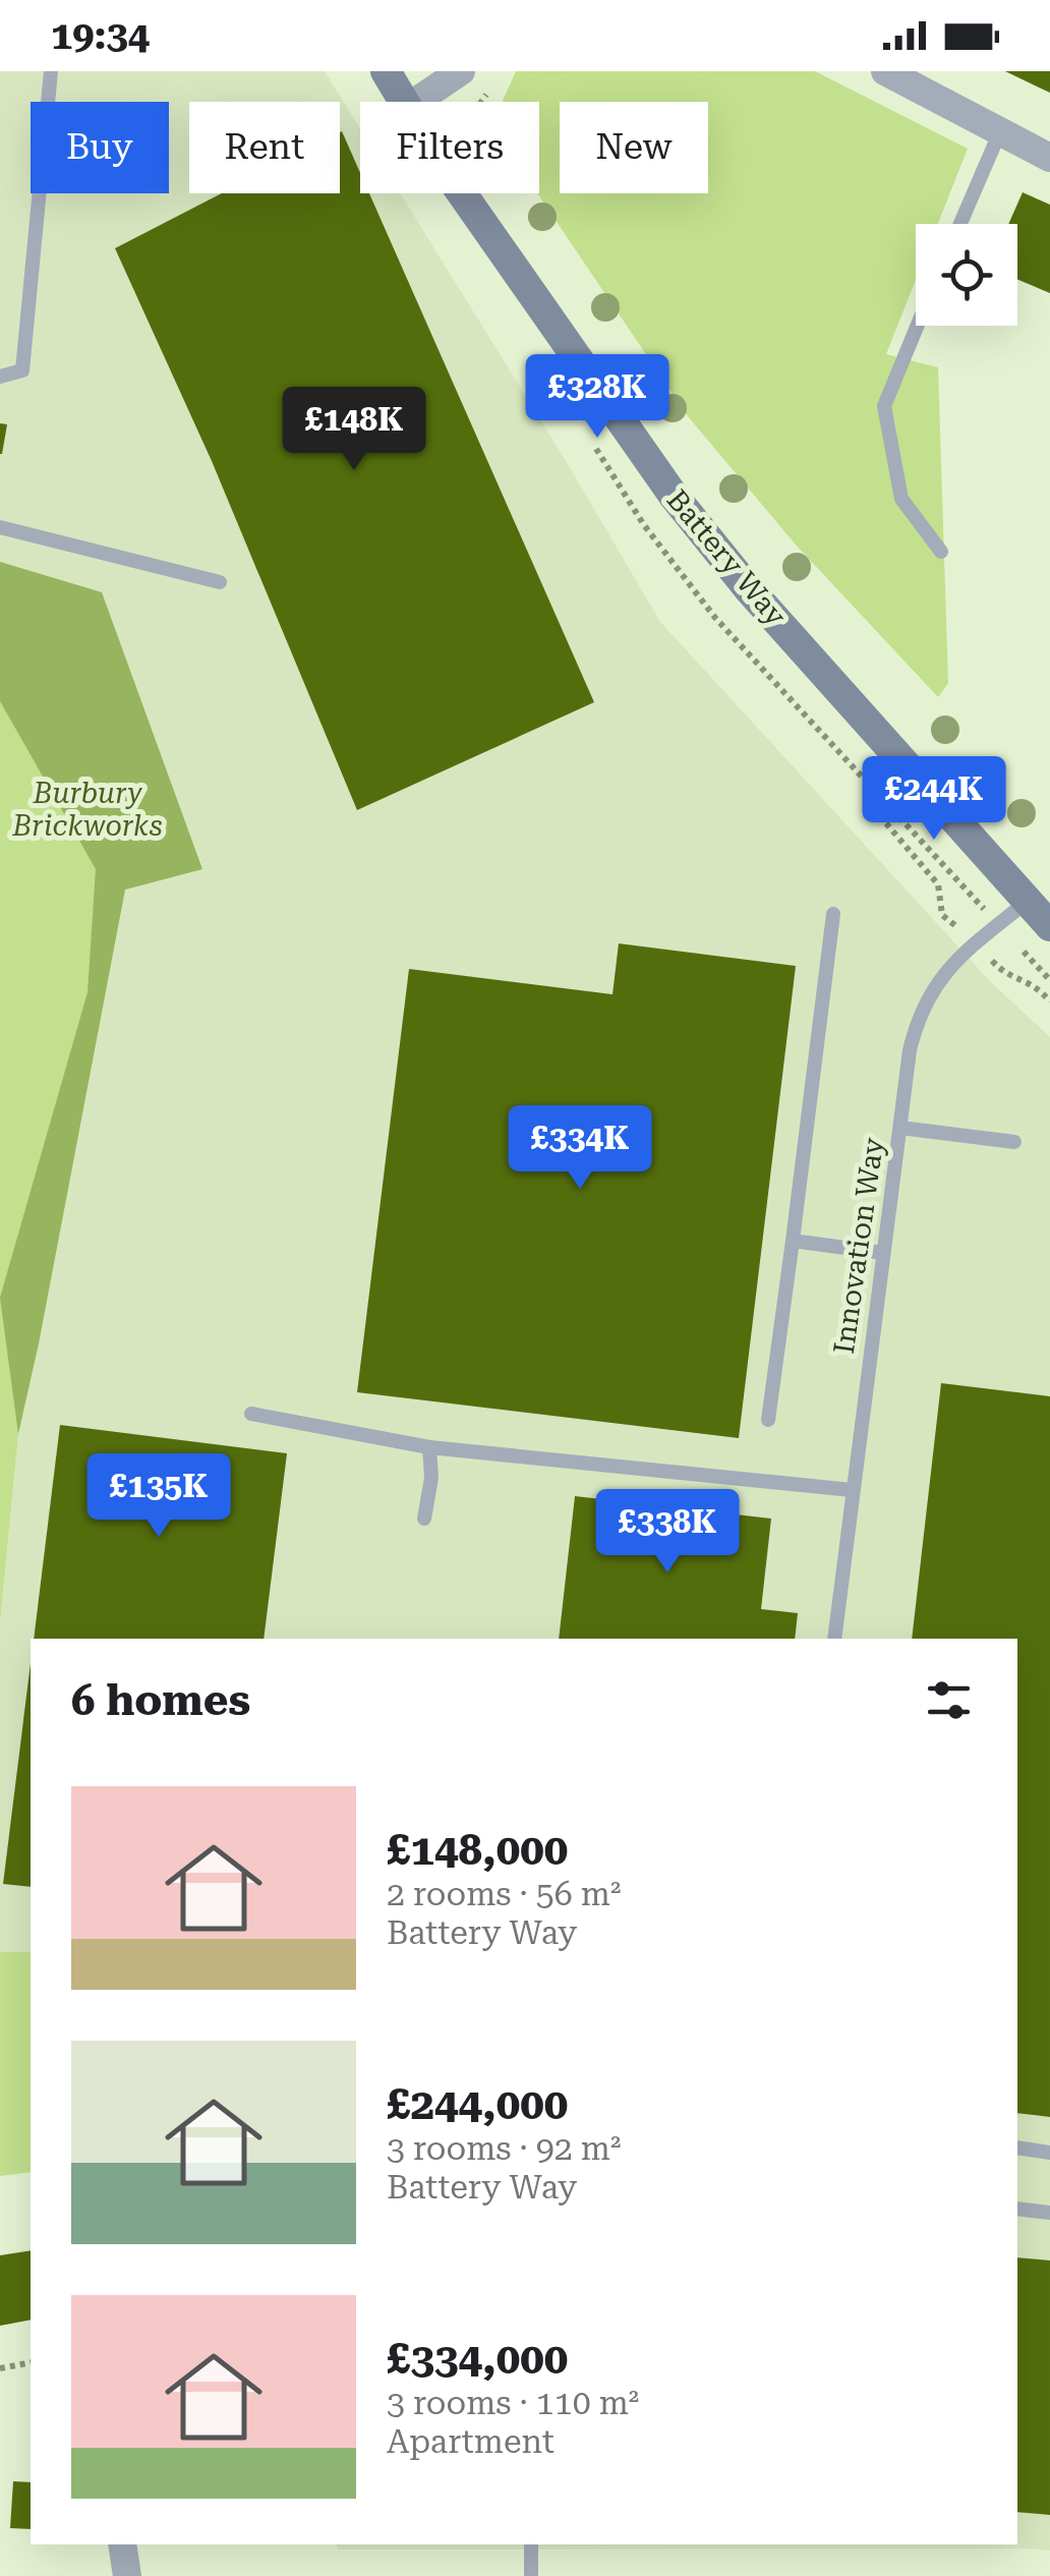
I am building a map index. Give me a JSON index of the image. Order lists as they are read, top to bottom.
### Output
{
  "streets": {
    "street": ["Battery Way"],
    "lane": ["Innovation Way"]
  },
  "crossings": [
    ["Battery Way", "Innovation Way"]
  ],
  "parks": ["Burbury Brickworks"],
  "page": {
    "status": "19:34",
    "chip": [
      "Buy",
      "Rent",
      "Filters",
      "New"
    ],
    "price": [
      "£328K",
      "£148K",
      "£244K",
      "£334K",
      "£135K",
      "£338K"
    ],
    "heading": "6 homes",
    "list": [
      {
        "name": "£148,000",
        "note": "2 rooms · 56 m² · Battery Way"
      },
      {
        "name": "£244,000",
        "note": "3 rooms · 92 m² · Battery Way"
      },
      {
        "name": "£334,000",
        "note": "3 rooms · 110 m² · Apartment"
      }
    ]
  }
}
